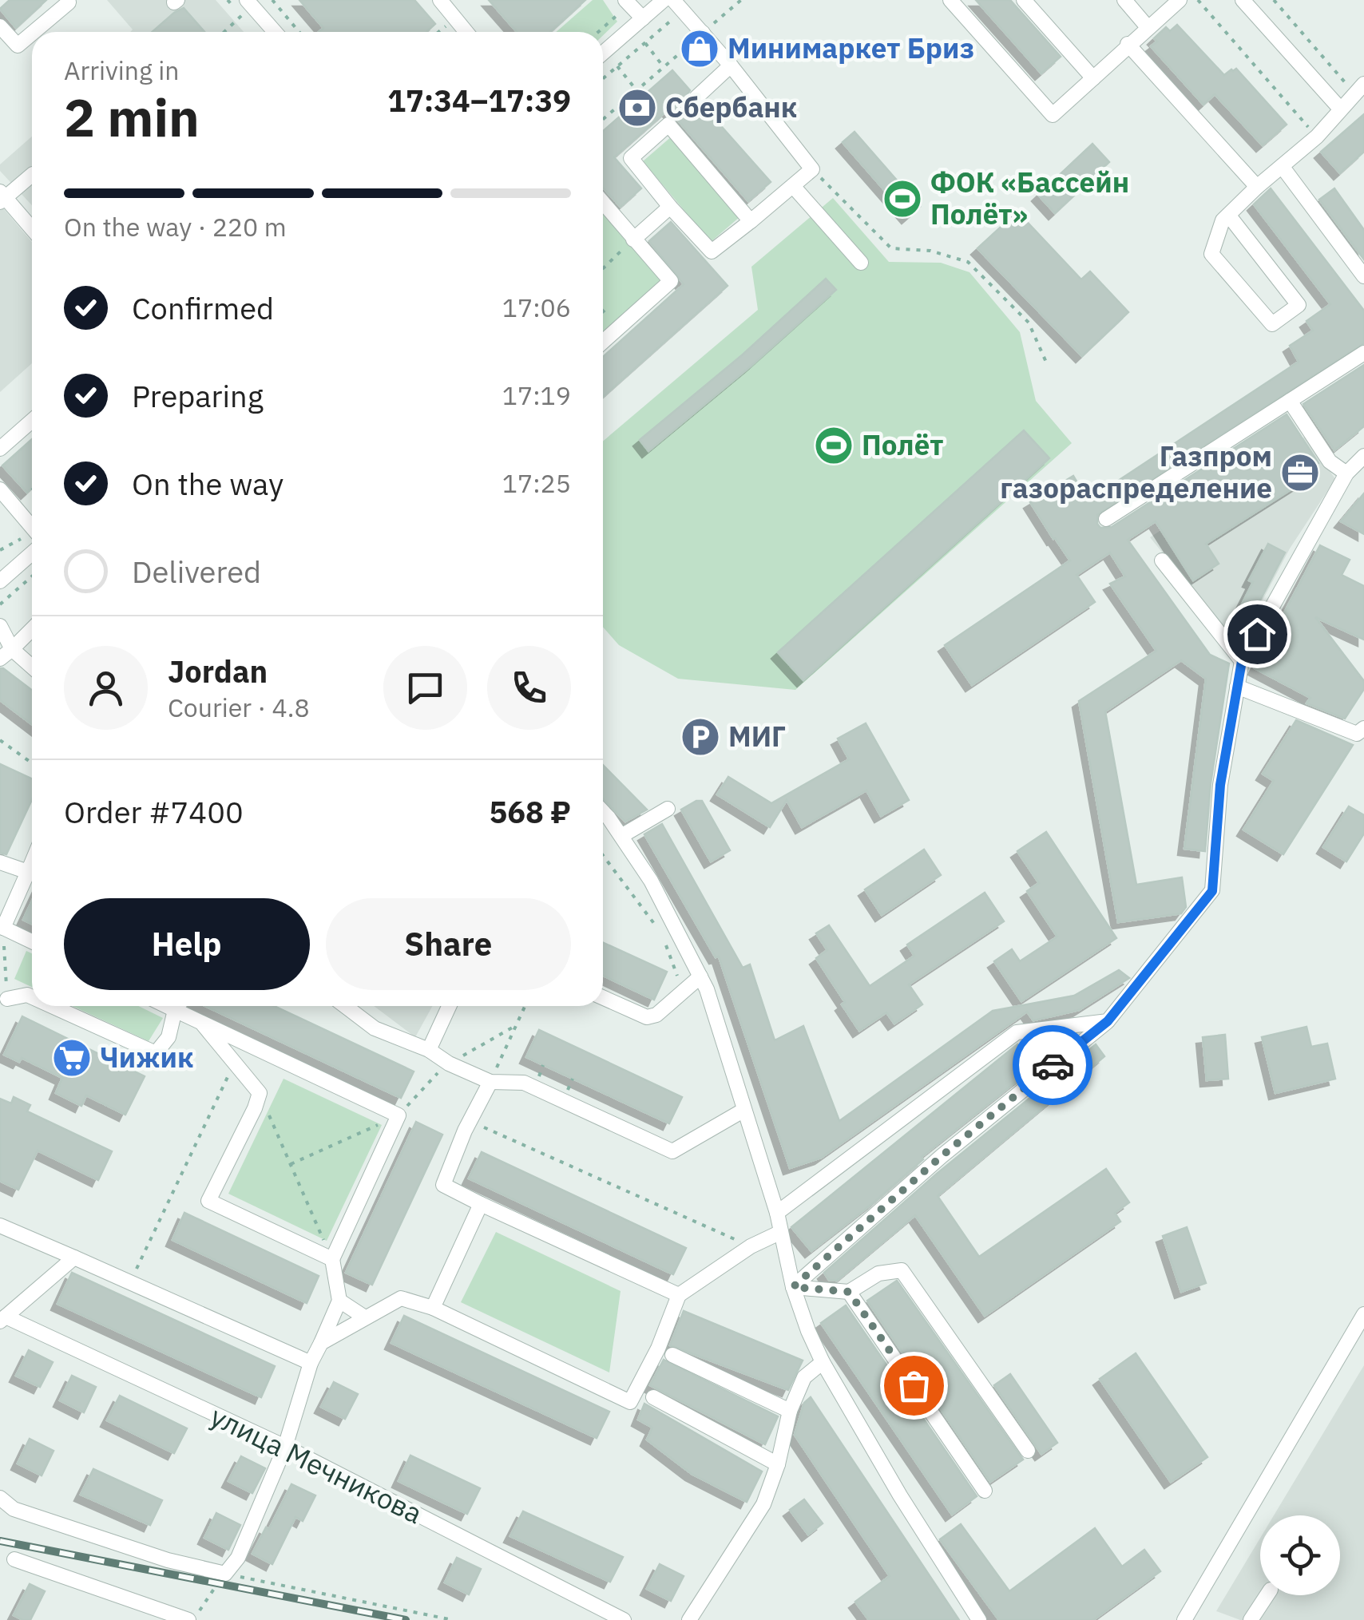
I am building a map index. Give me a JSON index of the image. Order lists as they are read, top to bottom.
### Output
{
  "streets": {
    "street": ["улица Мечникова"]
  },
  "places": {
    "shop": ["Минимаркет Бриз"],
    "bank": ["Сбербанк"],
    "sports": ["ФОК «Бассейн Полёт»", "Полёт"],
    "office": ["Газпром газораспределение"],
    "parking": ["МИГ"],
    "supermarket": ["Чижик"]
  },
  "page": {
    "heading": ["2 min", "Arriving in", "17:34–17:39"],
    "panel": [
      "Jordan",
      "Courier · 4.8",
      "Order #7400",
      "568 ₽"
    ],
    "bar": "On the way · 220 m",
    "list": [
      ["Confirmed", "17:06"],
      ["Preparing", "17:19"],
      ["On the way", "17:25"],
      "Delivered"
    ],
    "buttons": ["Help", "Share"]
  }
}
